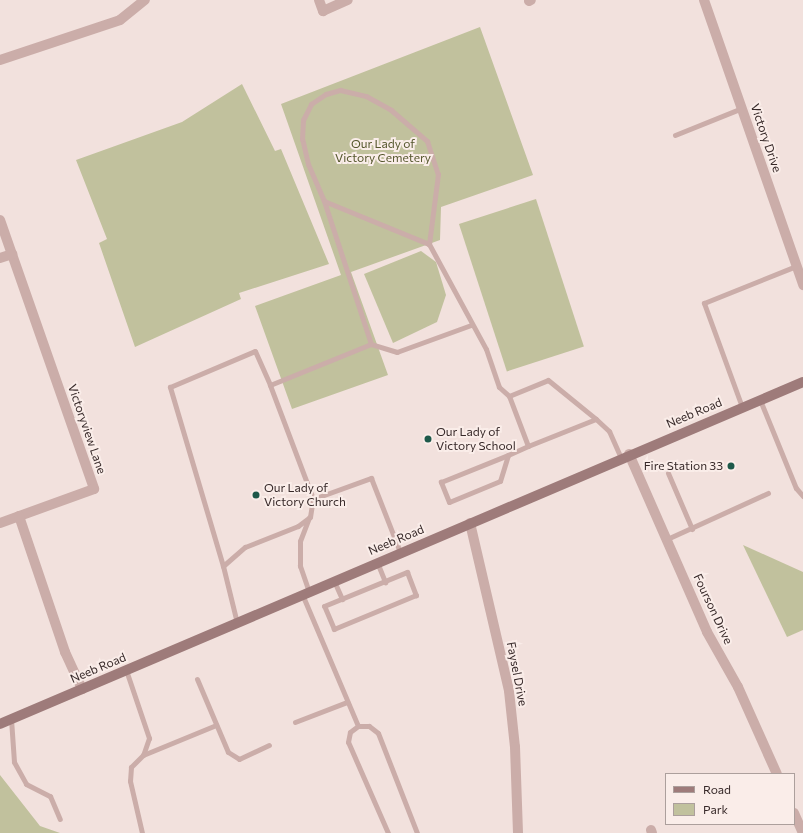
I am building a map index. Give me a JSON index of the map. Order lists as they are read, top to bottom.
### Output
{
  "streets": {
    "street": [
      "Victory Drive",
      "Neeb Road",
      "Victoryview Lane",
      "Fourson Drive",
      "Faysel Drive"
    ]
  },
  "crossings": [
    ["Neeb Road", "Fourson Drive"],
    ["Neeb Road", "Faysel Drive"]
  ],
  "parks": ["Our Lady of Victory Cemetery"],
  "places": ["Our Lady of Victory School", "Fire Station 33", "Our Lady of Victory Church"],
  "legend": ["Road", "Park"]
}
